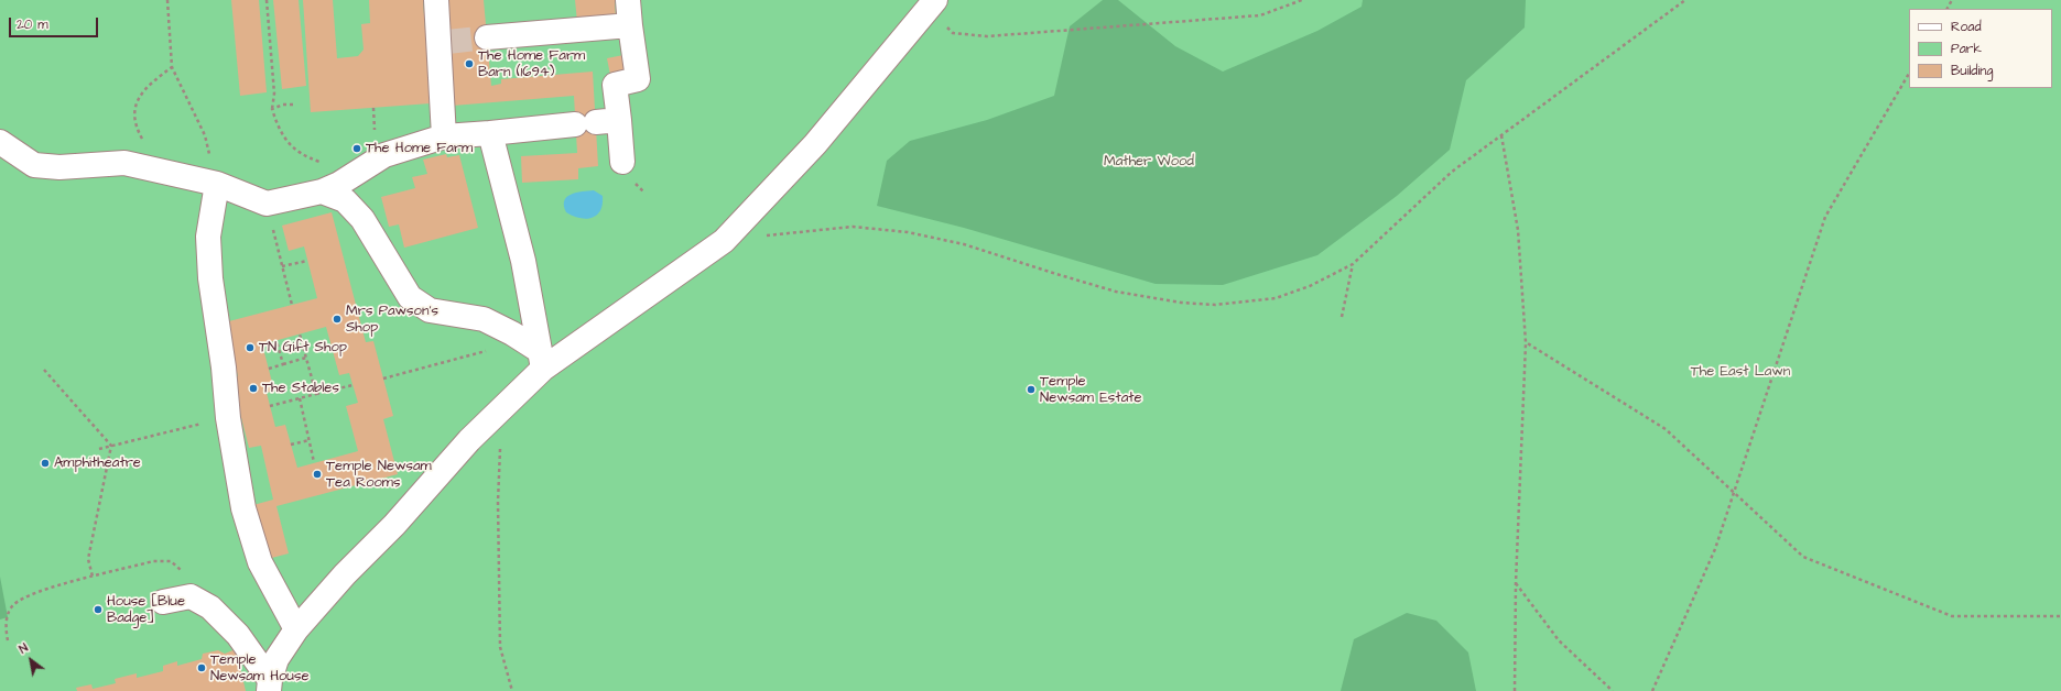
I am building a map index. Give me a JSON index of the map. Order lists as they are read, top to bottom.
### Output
{
  "parks": ["Mather Wood", "The East Lawn"],
  "places": [
    "The Home Farm Barn (1694)",
    "The Home Farm",
    "Mrs Pawson's Shop",
    "TN Gift Shop",
    "The Stables",
    "Temple Newsam Estate",
    "Amphitheatre",
    "Temple Newsam Tea Rooms",
    "House [Blue Badge]",
    "Temple Newsam House"
  ],
  "legend": ["Road", "Park", "Building"],
  "scale_bar": "20 m",
  "north": "top left"
}
